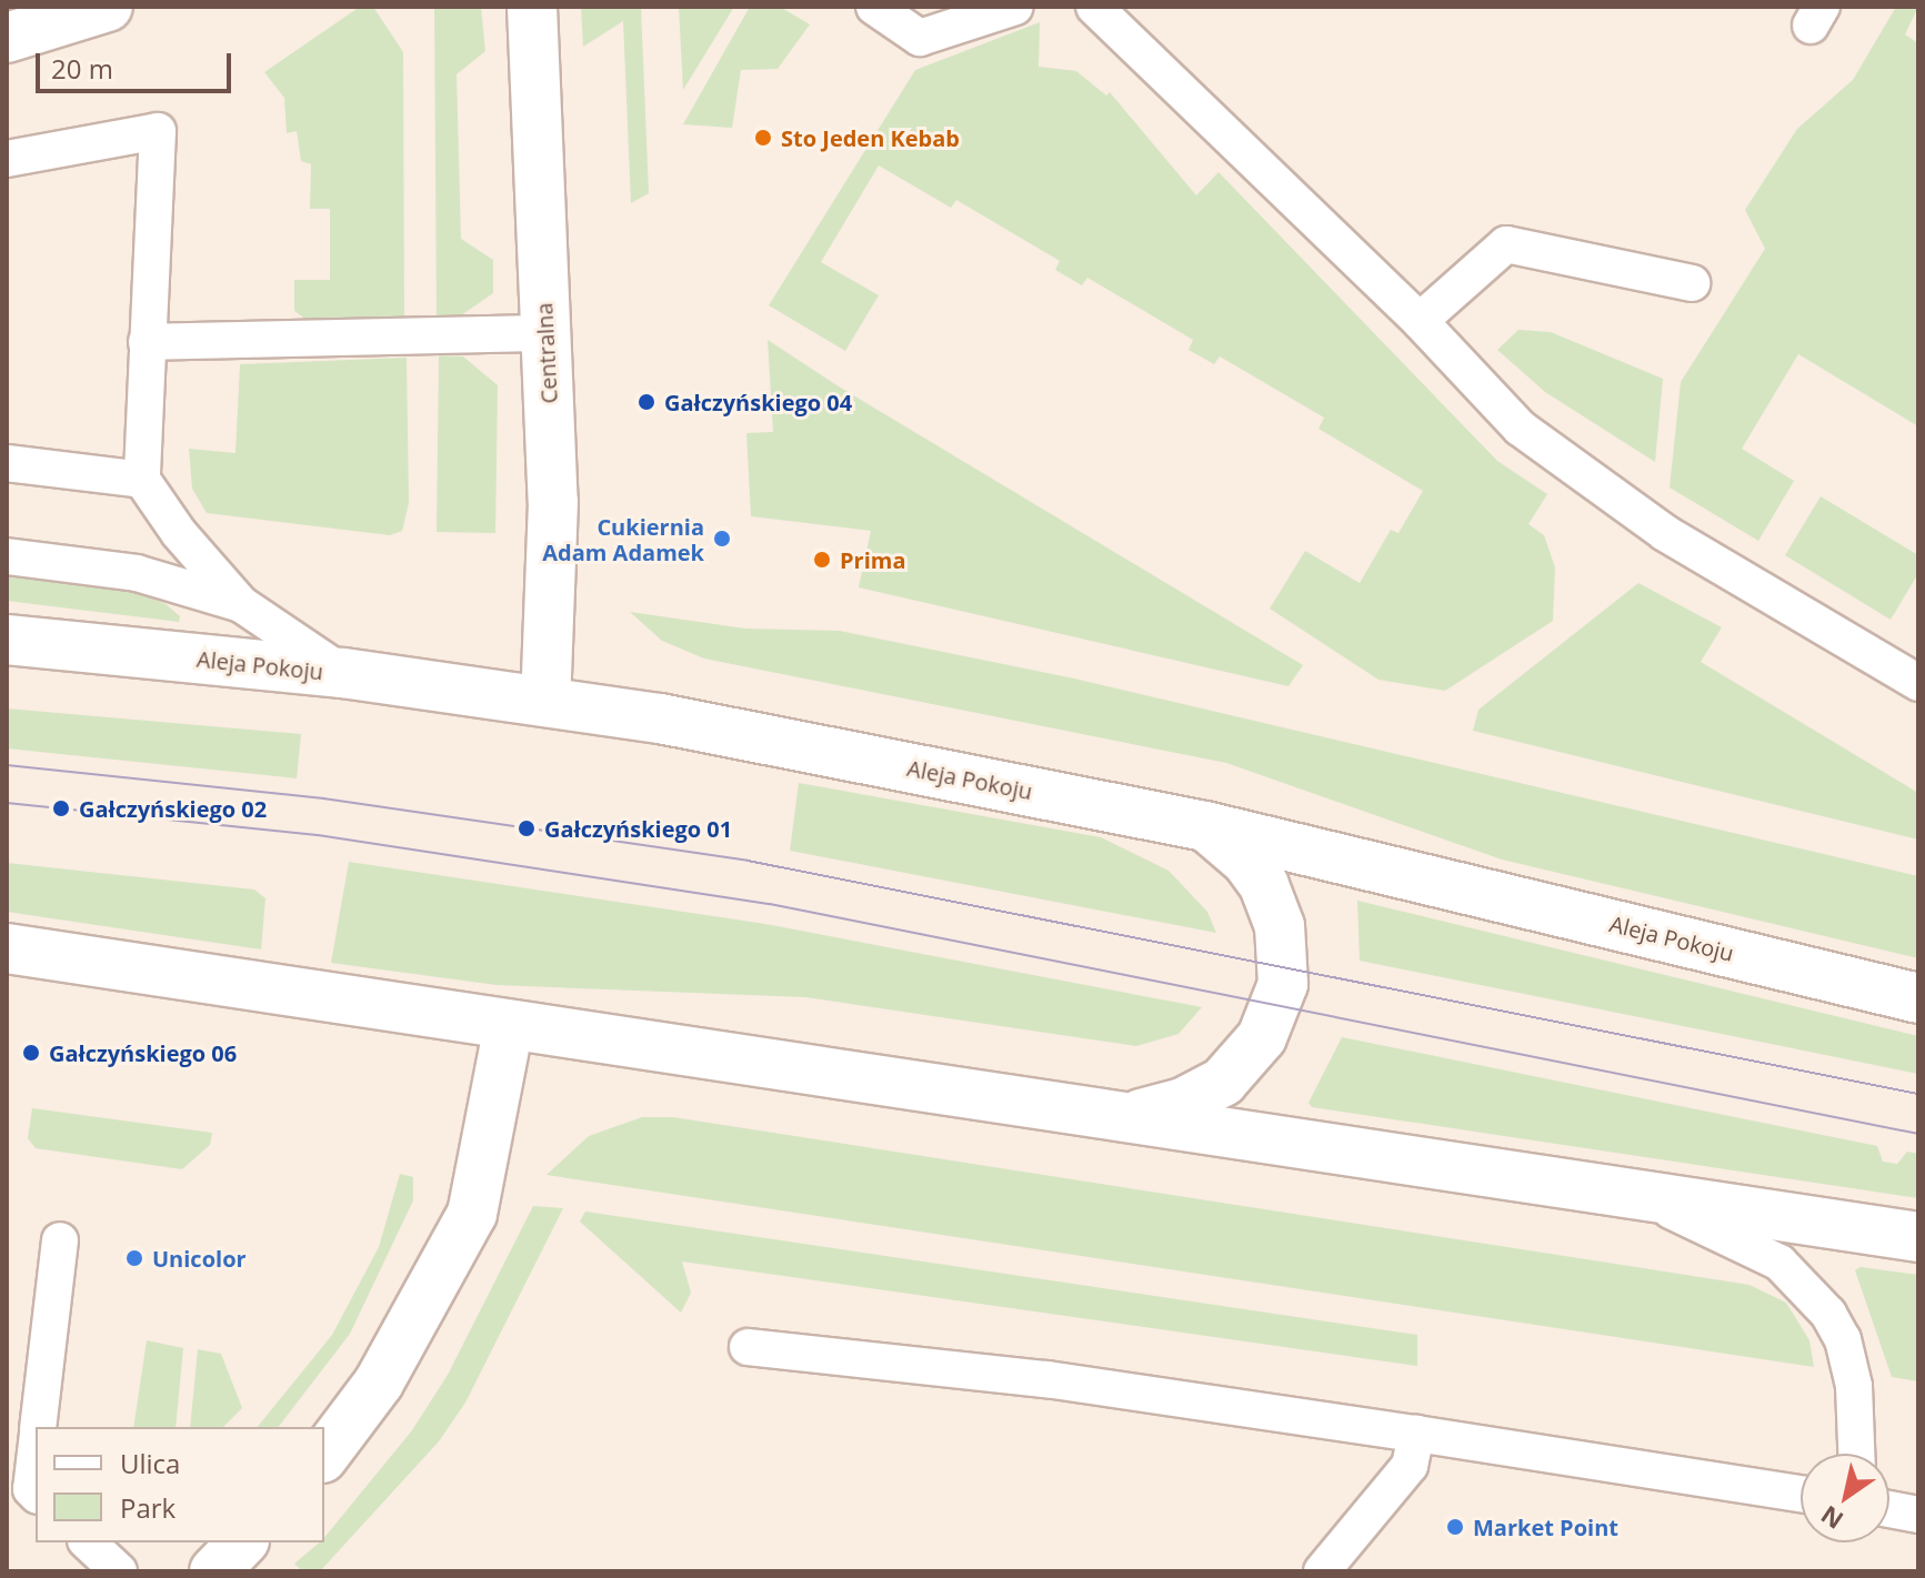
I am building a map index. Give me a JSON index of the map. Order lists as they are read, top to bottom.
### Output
{
  "streets": {
    "main road": ["Centralna", "Aleja Pokoju"]
  },
  "crossings": [
    ["Centralna", "Aleja Pokoju"]
  ],
  "places": [
    "Sto Jeden Kebab",
    "Gałczyńskiego 04",
    "Cukiernia Adam Adamek",
    "Prima",
    "Gałczyńskiego 02",
    "Gałczyńskiego 01",
    "Gałczyńskiego 06",
    "Unicolor",
    "Market Point"
  ],
  "legend": ["Ulica", "Park"],
  "scale_bar": "20 m",
  "north": "bottom left"
}
